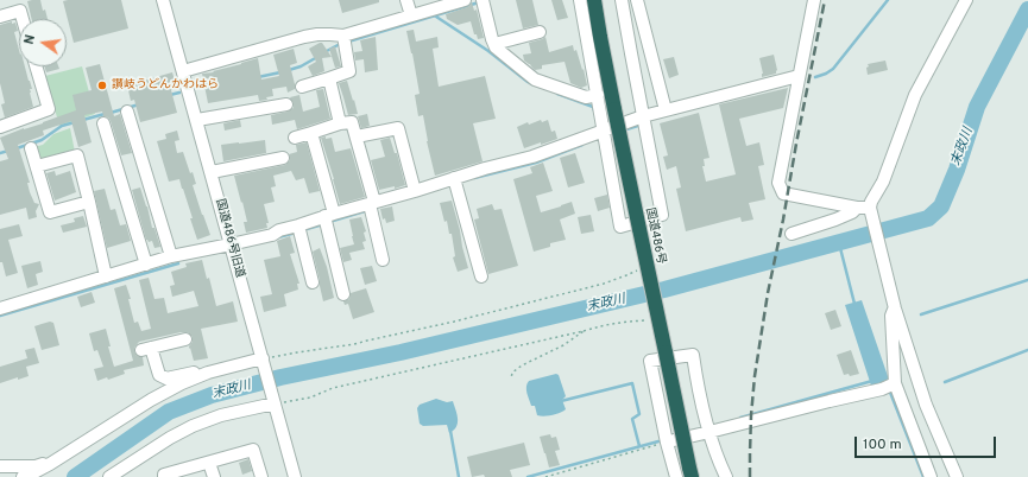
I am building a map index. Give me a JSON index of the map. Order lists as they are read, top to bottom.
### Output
{
  "streets": {
    "highway": ["国道486号"],
    "street": ["国道486号旧道"]
  },
  "water": ["末政川"],
  "places": ["讃岐うどんかわはら"],
  "scale_bar": "100 m",
  "north": "left"
}
